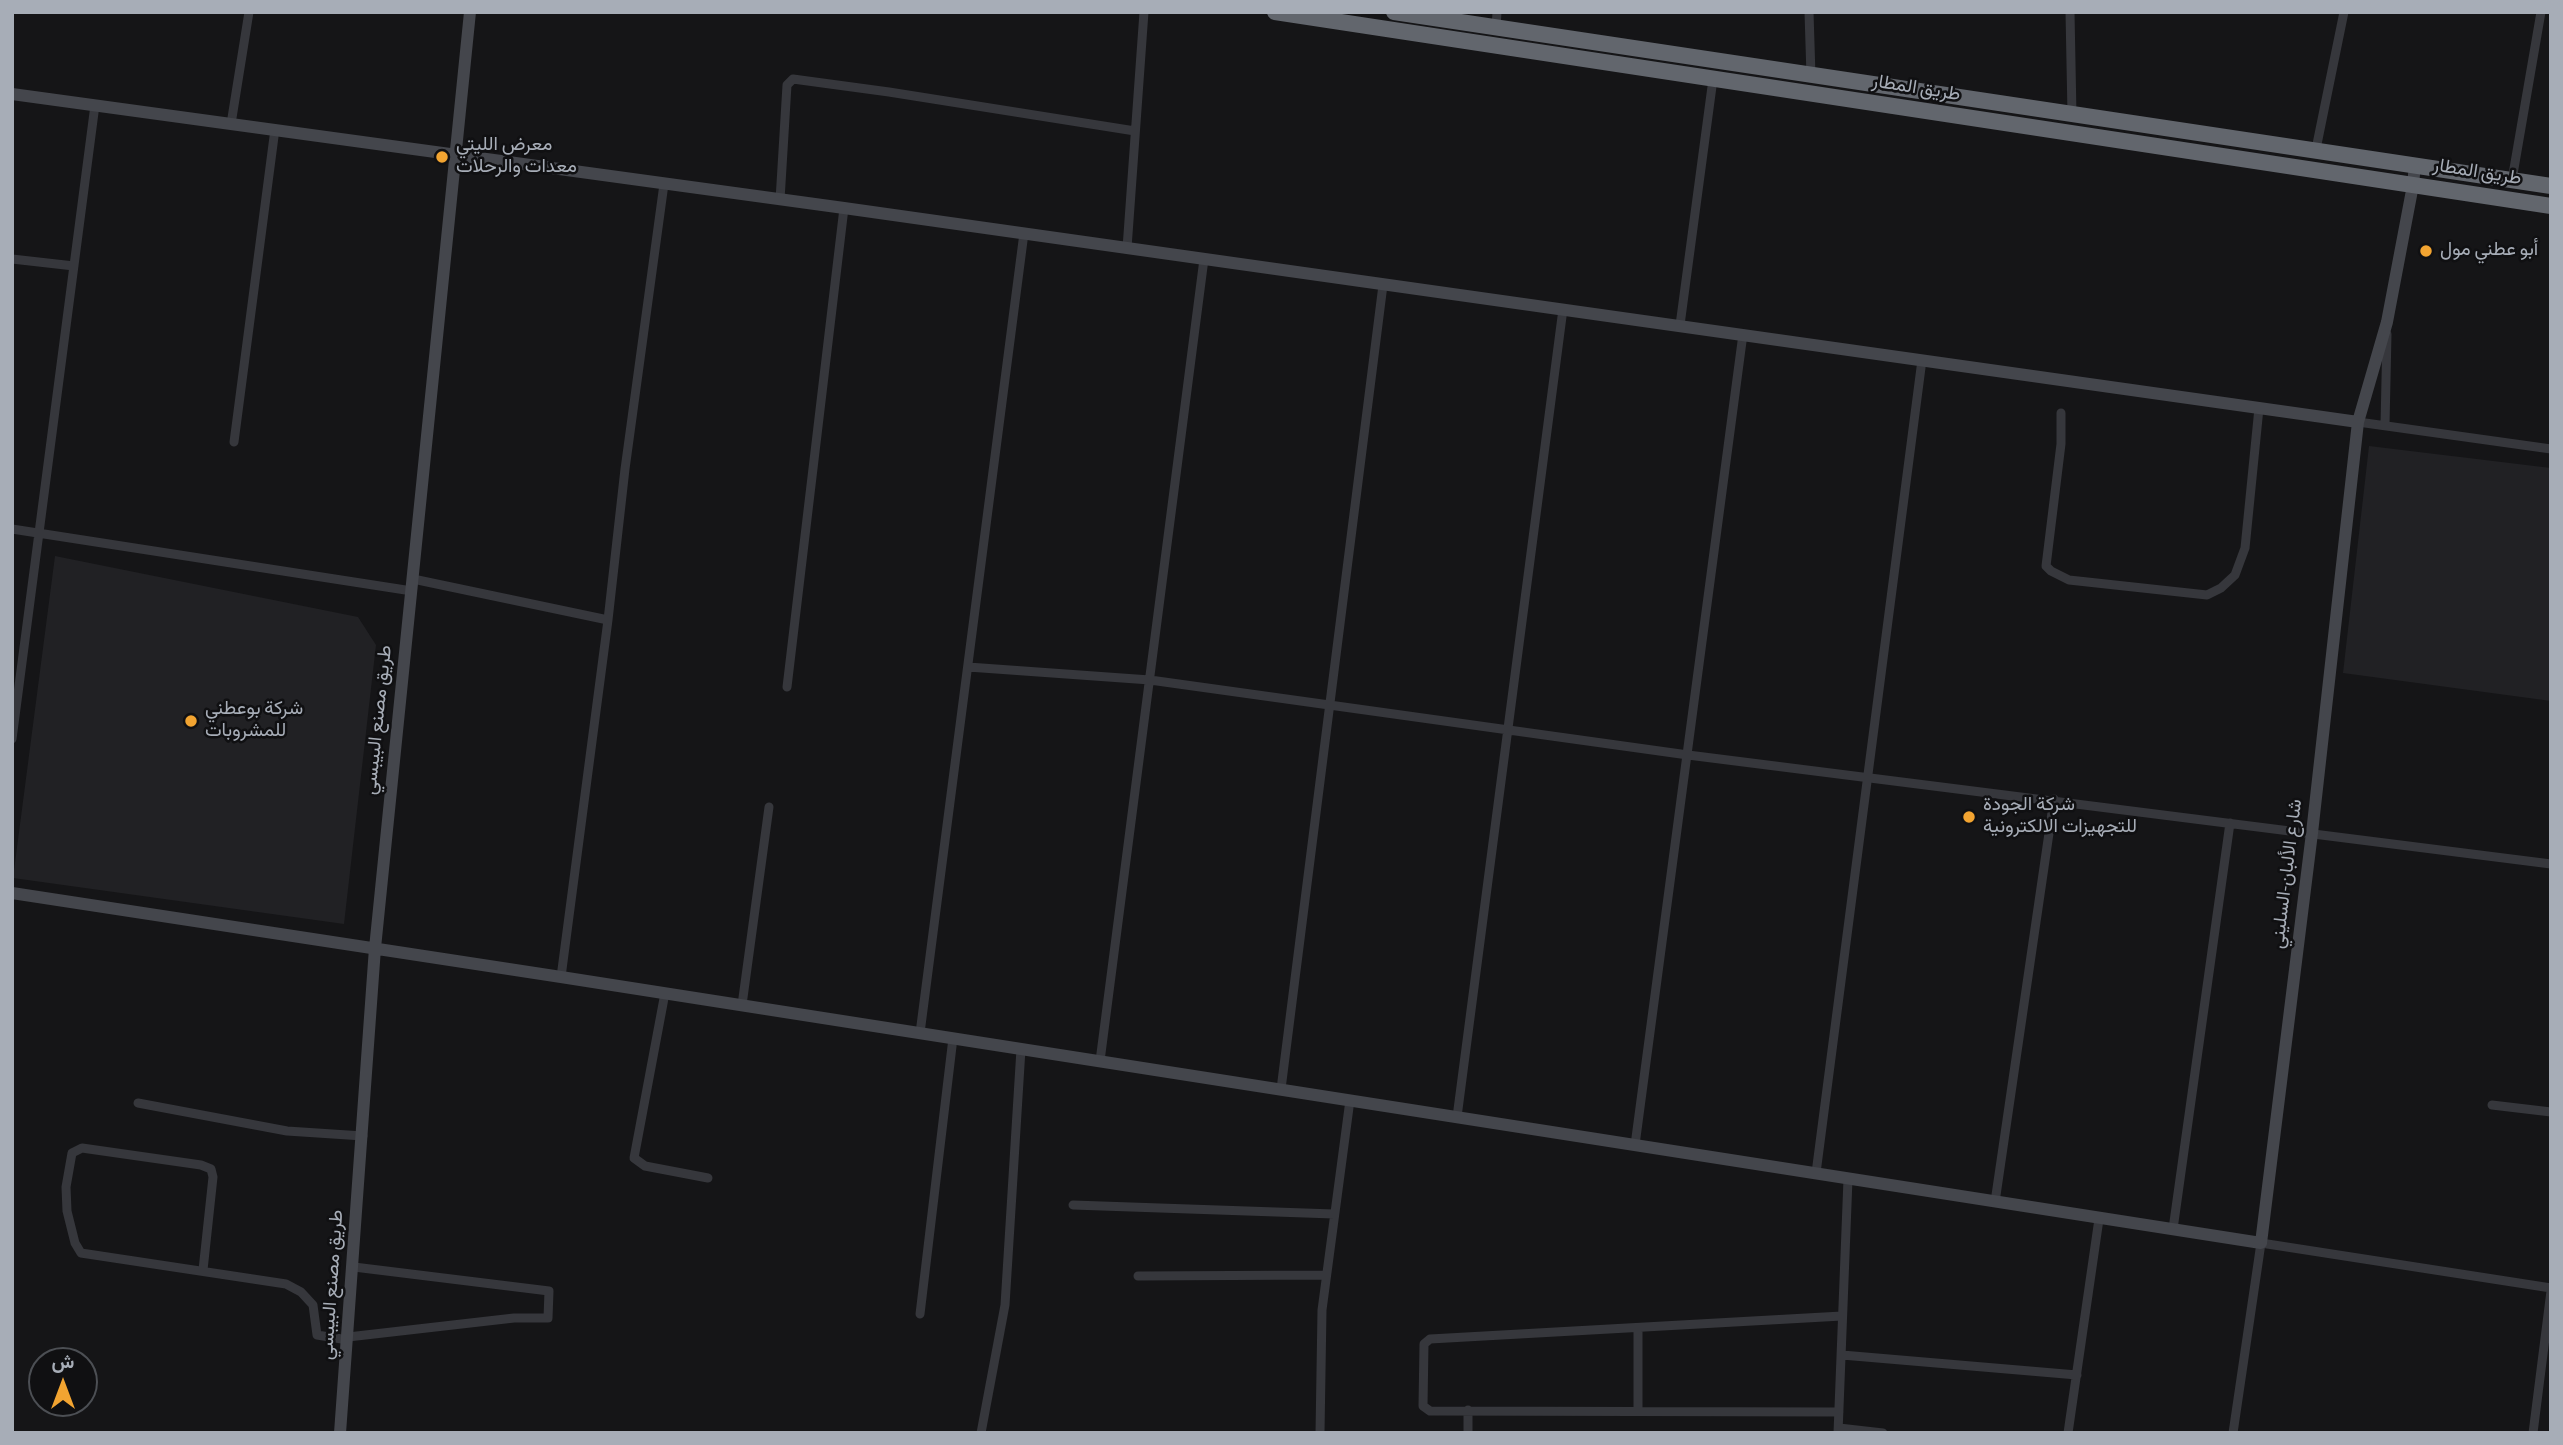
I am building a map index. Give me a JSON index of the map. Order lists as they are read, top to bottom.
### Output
{
  "streets": {
    "highway": ["طريق المطار"],
    "street": ["طريق مصنع البيبسي", "شارع الألبان-السليني"]
  },
  "crossings": [
    ["طريق المطار", "شارع الألبان-السليني"]
  ],
  "places": [
    "معرض الليتي معدات والرحلات",
    "أبو عطني مول",
    "شركة بوعطني للمشروبات",
    "شركة الجودة للتجهيزات الالكترونية"
  ],
  "north": "top"
}
